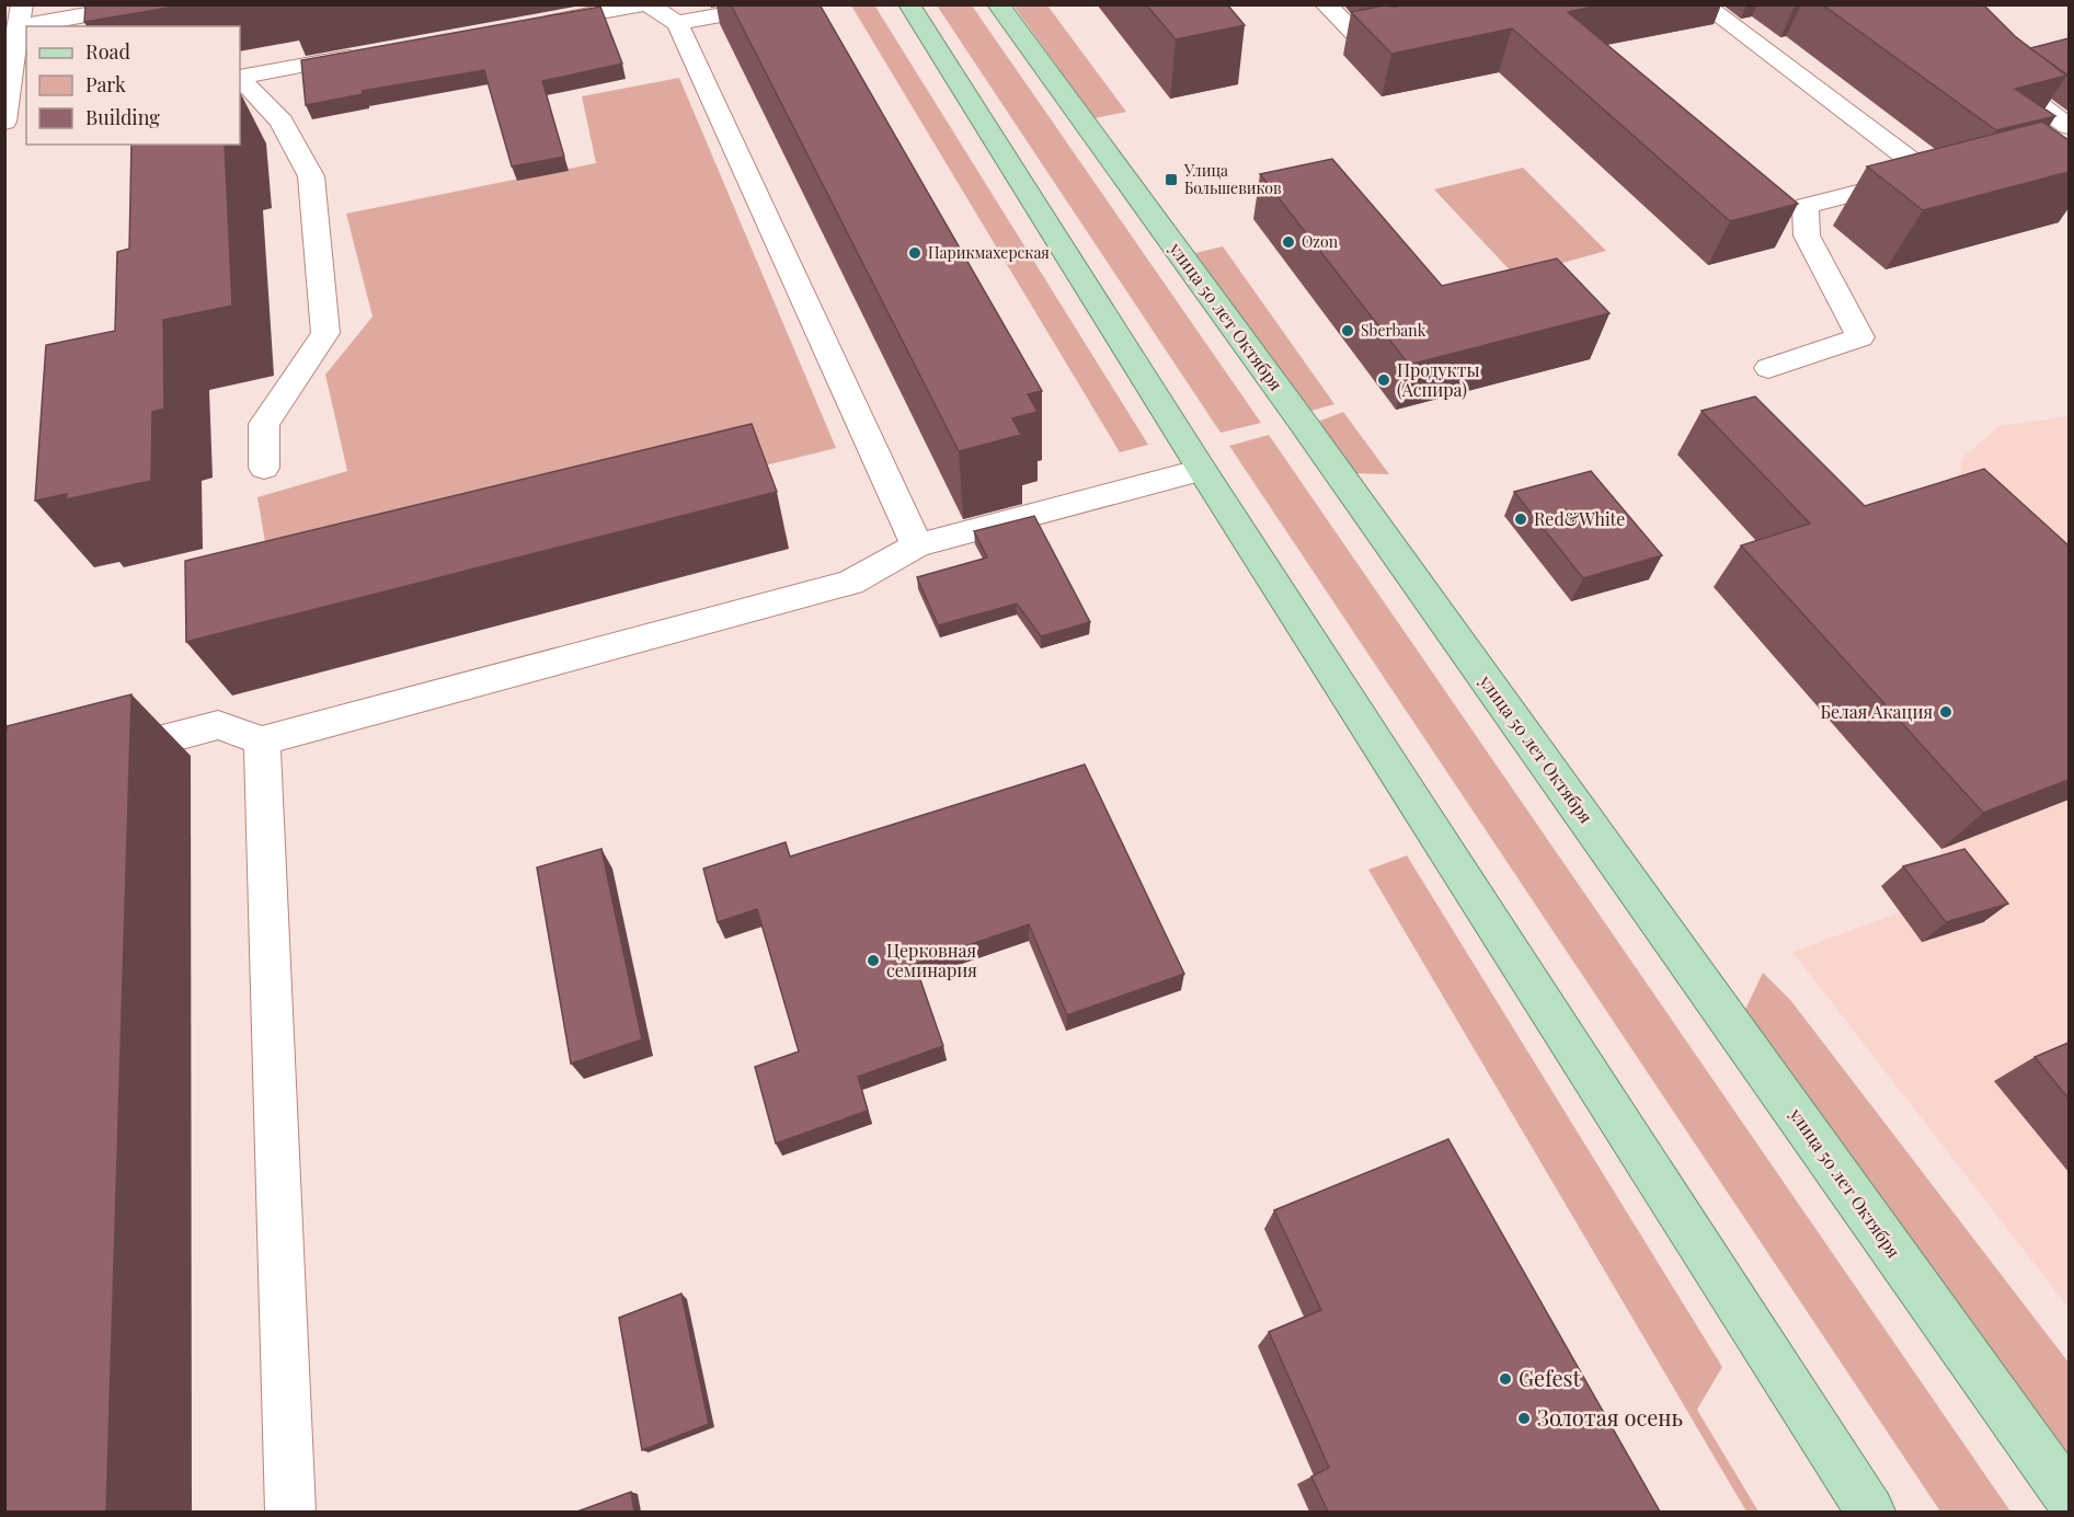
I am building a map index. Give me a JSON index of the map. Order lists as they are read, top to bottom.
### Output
{
  "streets": {
    "main road": ["улица 50 лет Октября"]
  },
  "places": {
    "transit": ["Улица Большевиков"],
    "other": [
      "Ozon",
      "Парикмахерская",
      "Sberbank",
      "Продукты (Аспира)",
      "Red&White",
      "Белая Акация",
      "Церковная семинария",
      "Gefest",
      "Золотая осень"
    ]
  },
  "legend": ["Road", "Park", "Building"]
}
